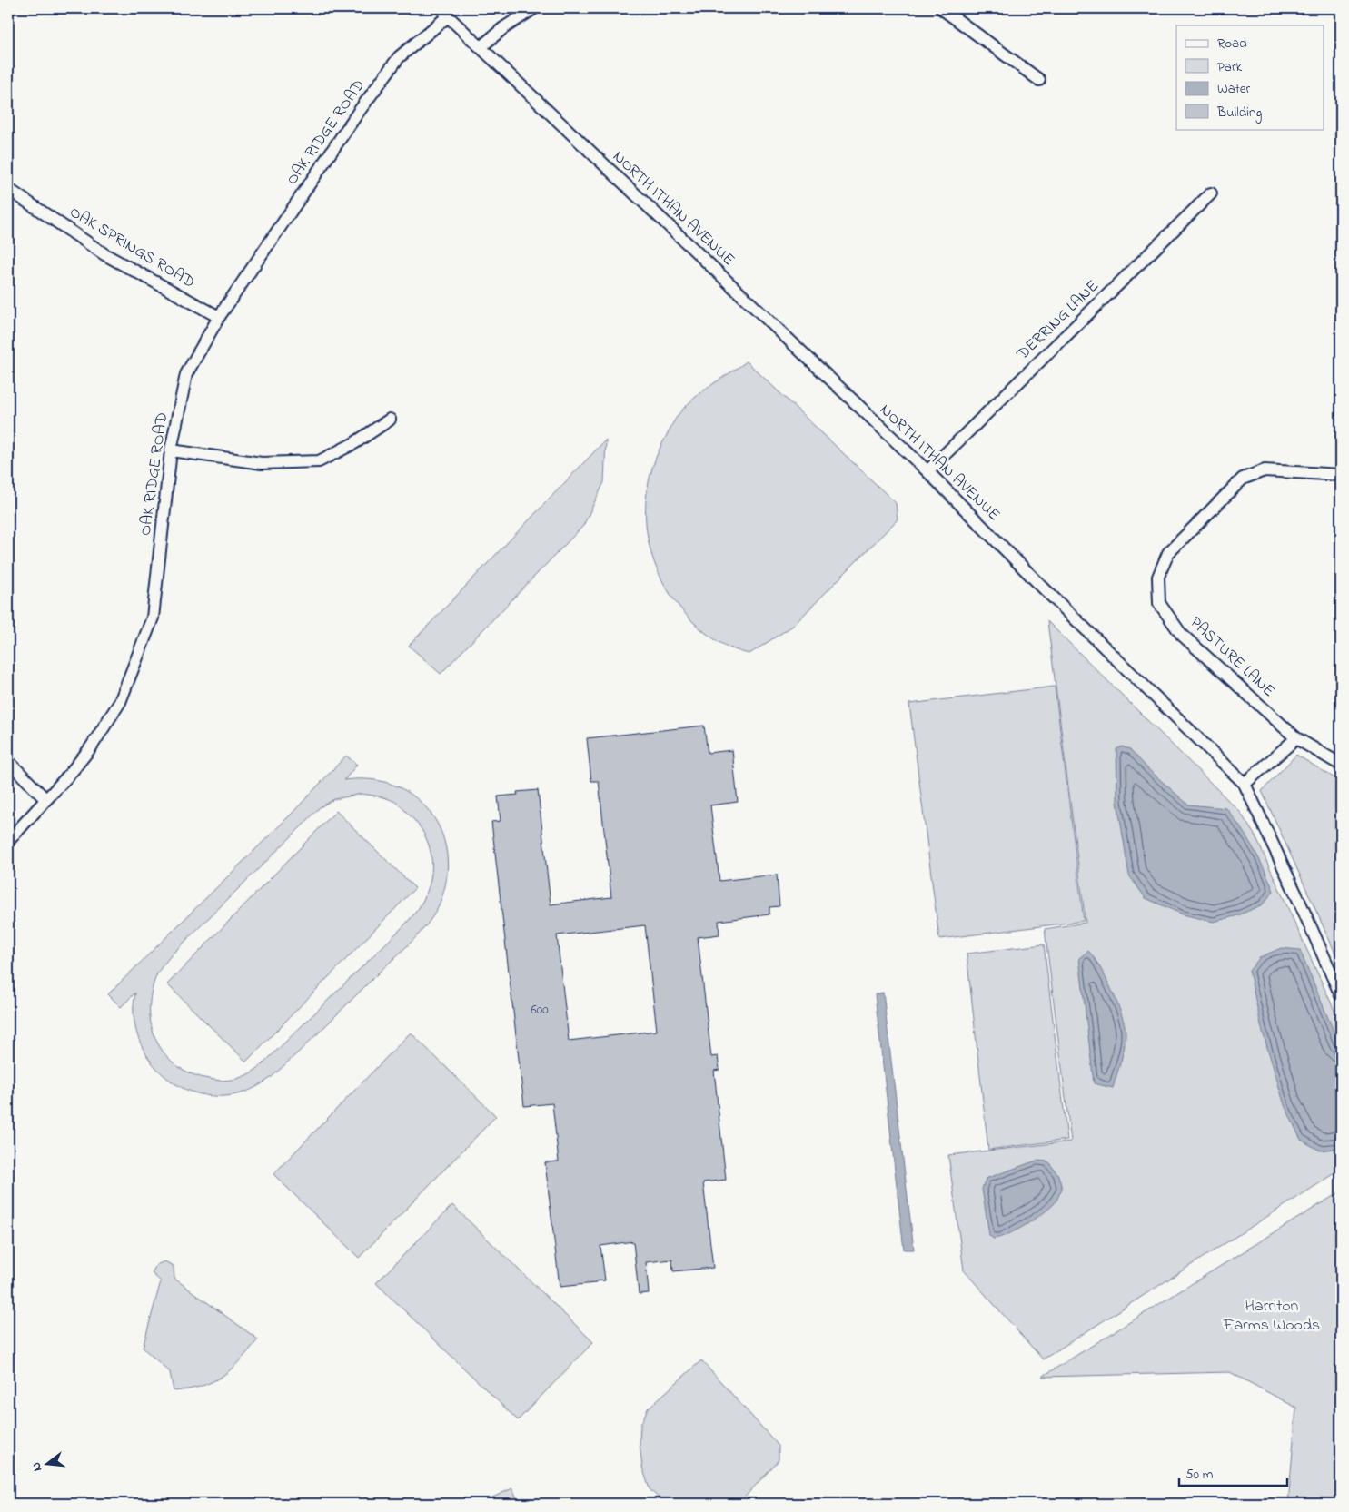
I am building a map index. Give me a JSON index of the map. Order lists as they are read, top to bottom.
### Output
{
  "streets": {
    "street": [
      "OAK RIDGE ROAD",
      "NORTH ITHAN AVENUE",
      "OAK SPRINGS ROAD",
      "DERRING LANE",
      "PASTURE LANE"
    ]
  },
  "crossings": [
    ["OAK RIDGE ROAD", "NORTH ITHAN AVENUE"],
    ["OAK RIDGE ROAD", "OAK SPRINGS ROAD"],
    ["NORTH ITHAN AVENUE", "DERRING LANE"]
  ],
  "parks": ["Harriton Farms Woods"],
  "house_numbers": ["600"],
  "legend": [
    "Road",
    "Park",
    "Water",
    "Building"
  ],
  "scale_bar": "50 m",
  "north": "left"
}
